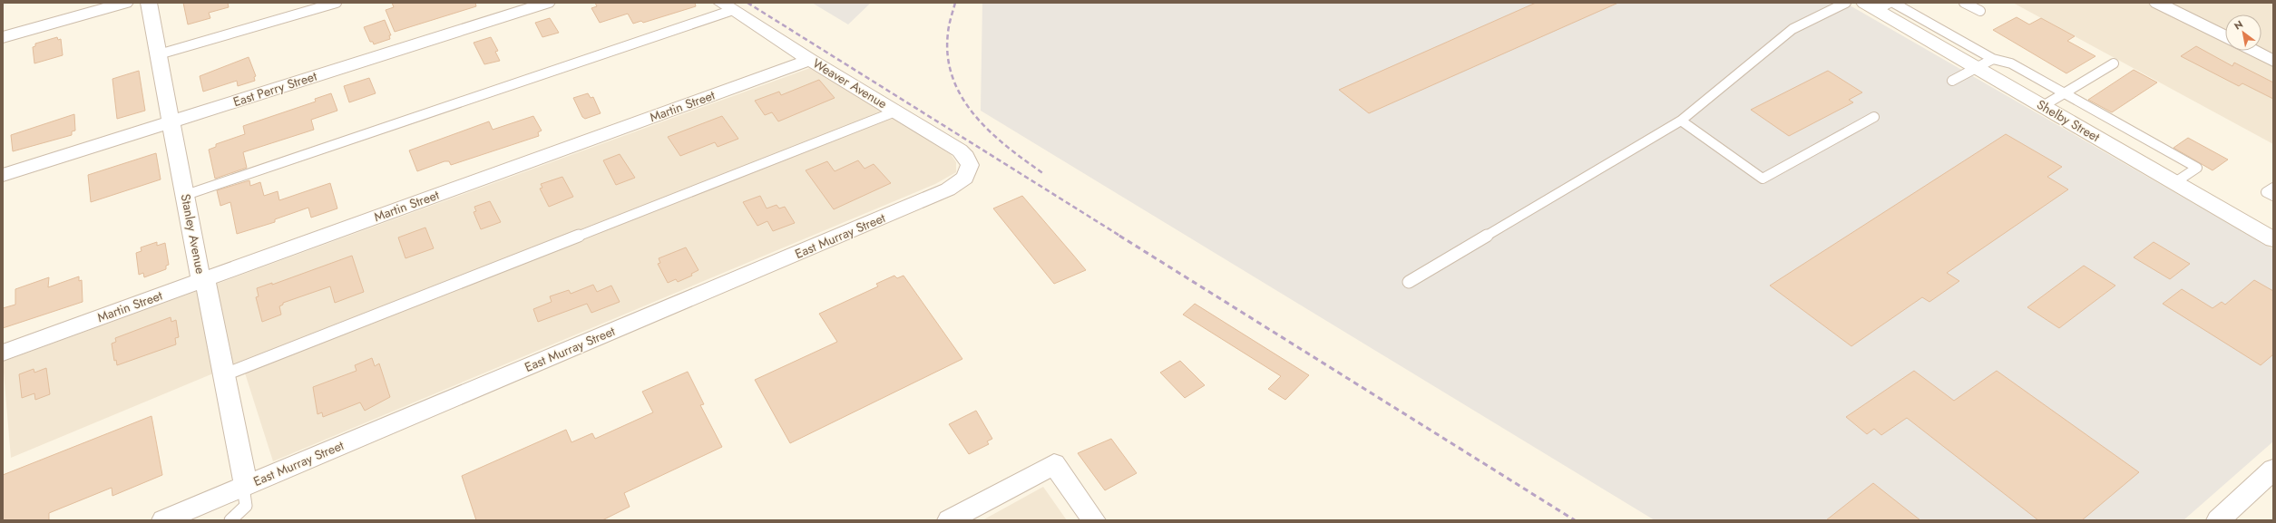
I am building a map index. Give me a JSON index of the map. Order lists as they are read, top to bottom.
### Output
{
  "streets": {
    "street": [
      "Weaver Avenue",
      "East Perry Street",
      "Martin Street",
      "Shelby Street",
      "Stanley Avenue",
      "East Murray Street"
    ]
  },
  "crossings": [
    ["Weaver Avenue", "Martin Street"],
    ["Weaver Avenue", "East Murray Street"],
    ["East Perry Street", "Stanley Avenue"],
    ["Martin Street", "Stanley Avenue"],
    ["Stanley Avenue", "East Murray Street"]
  ],
  "north": "top left"
}
